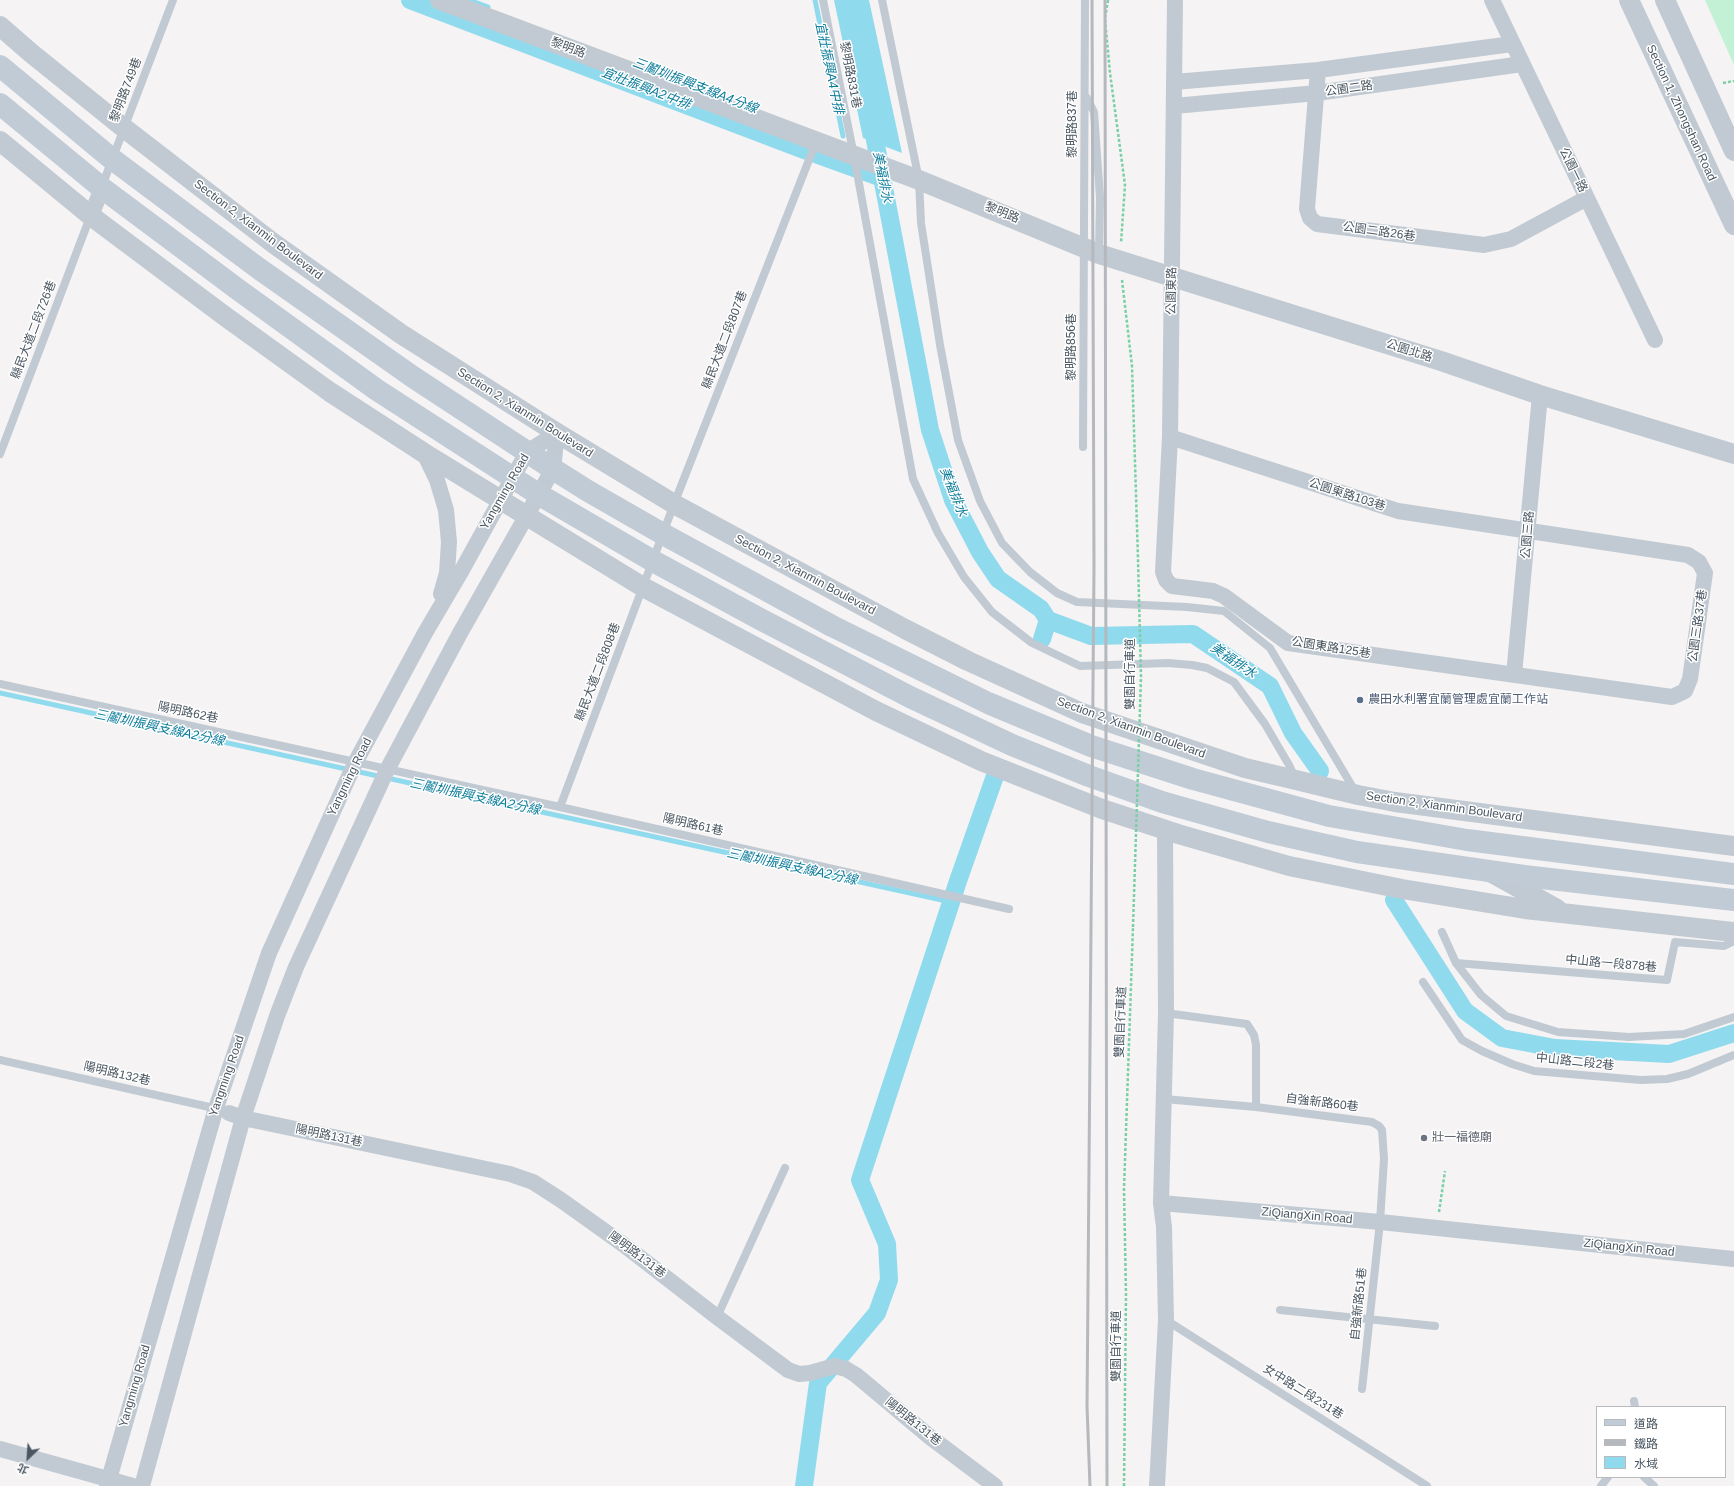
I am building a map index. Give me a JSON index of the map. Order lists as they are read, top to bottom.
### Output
{
  "streets": {
    "street": [
      "黎明路",
      "公園二路",
      "Section 1, Zhongshan Road",
      "公園一路",
      "Section 2, Xianmin Boulevard",
      "公園二路26巷",
      "公園東路",
      "公園北路",
      "Yangming Road",
      "公園東路103巷",
      "公園三路",
      "公園三路37巷",
      "公園東路125巷",
      "陽明路131巷",
      "ZiQiangXin Road"
    ],
    "lane": [
      "黎明路831巷",
      "黎明路749巷",
      "黎明路837巷",
      "縣民大道二段726巷",
      "縣民大道二段807巷",
      "黎明路856巷",
      "縣民大道二段808巷",
      "陽明路62巷",
      "陽明路61巷",
      "中山路一段878巷",
      "中山路二段2巷",
      "陽明路132巷",
      "自強新路60巷",
      "自強新路51巷",
      "女中路二段231巷"
    ],
    "path": ["雙園自行車道"]
  },
  "crossings": [
    ["黎明路", "黎明路831巷"],
    ["黎明路", "黎明路837巷"],
    ["黎明路", "縣民大道二段807巷"],
    ["黎明路", "黎明路856巷"],
    ["黎明路", "公園北路"],
    ["黎明路831巷", "Section 2, Xianmin Boulevard"],
    ["公園二路", "公園一路"],
    ["公園二路", "公園二路26巷"],
    ["公園二路", "公園東路"],
    ["黎明路749巷", "Section 2, Xianmin Boulevard"],
    ["黎明路837巷", "黎明路856巷"],
    ["黎明路837巷", "公園北路"],
    ["公園一路", "公園二路26巷"],
    ["Section 2, Xianmin Boulevard", "縣民大道二段807巷"],
    ["Section 2, Xianmin Boulevard", "Yangming Road"],
    ["公園東路", "公園北路"],
    ["公園東路", "公園東路103巷"],
    ["公園東路", "公園東路125巷"],
    ["縣民大道二段807巷", "縣民大道二段808巷"],
    ["黎明路856巷", "公園北路"],
    ["公園北路", "公園三路"],
    ["Yangming Road", "陽明路62巷"],
    ["Yangming Road", "陽明路61巷"],
    ["Yangming Road", "陽明路132巷"],
    ["Yangming Road", "陽明路131巷"],
    ["公園東路103巷", "公園三路"],
    ["公園東路103巷", "公園三路37巷"],
    ["公園三路", "公園三路37巷"],
    ["公園三路", "公園東路125巷"],
    ["公園三路37巷", "公園東路125巷"],
    ["縣民大道二段808巷", "陽明路61巷"],
    ["陽明路62巷", "陽明路61巷"],
    ["陽明路132巷", "陽明路131巷"],
    ["自強新路60巷", "ZiQiangXin Road"],
    ["自強新路60巷", "自強新路51巷"],
    ["ZiQiangXin Road", "自強新路51巷"]
  ],
  "water": [
    "宜壯振興A4中排",
    "三鬮圳振興支線A4分線",
    "宜壯振興A2中排",
    "美福排水",
    "三鬮圳振興支線A2分線"
  ],
  "places": ["農田水利署宜蘭管理處宜蘭工作站", "壯一福德廟"],
  "legend": ["道路", "鐵路", "水域"],
  "north": "bottom left"
}
